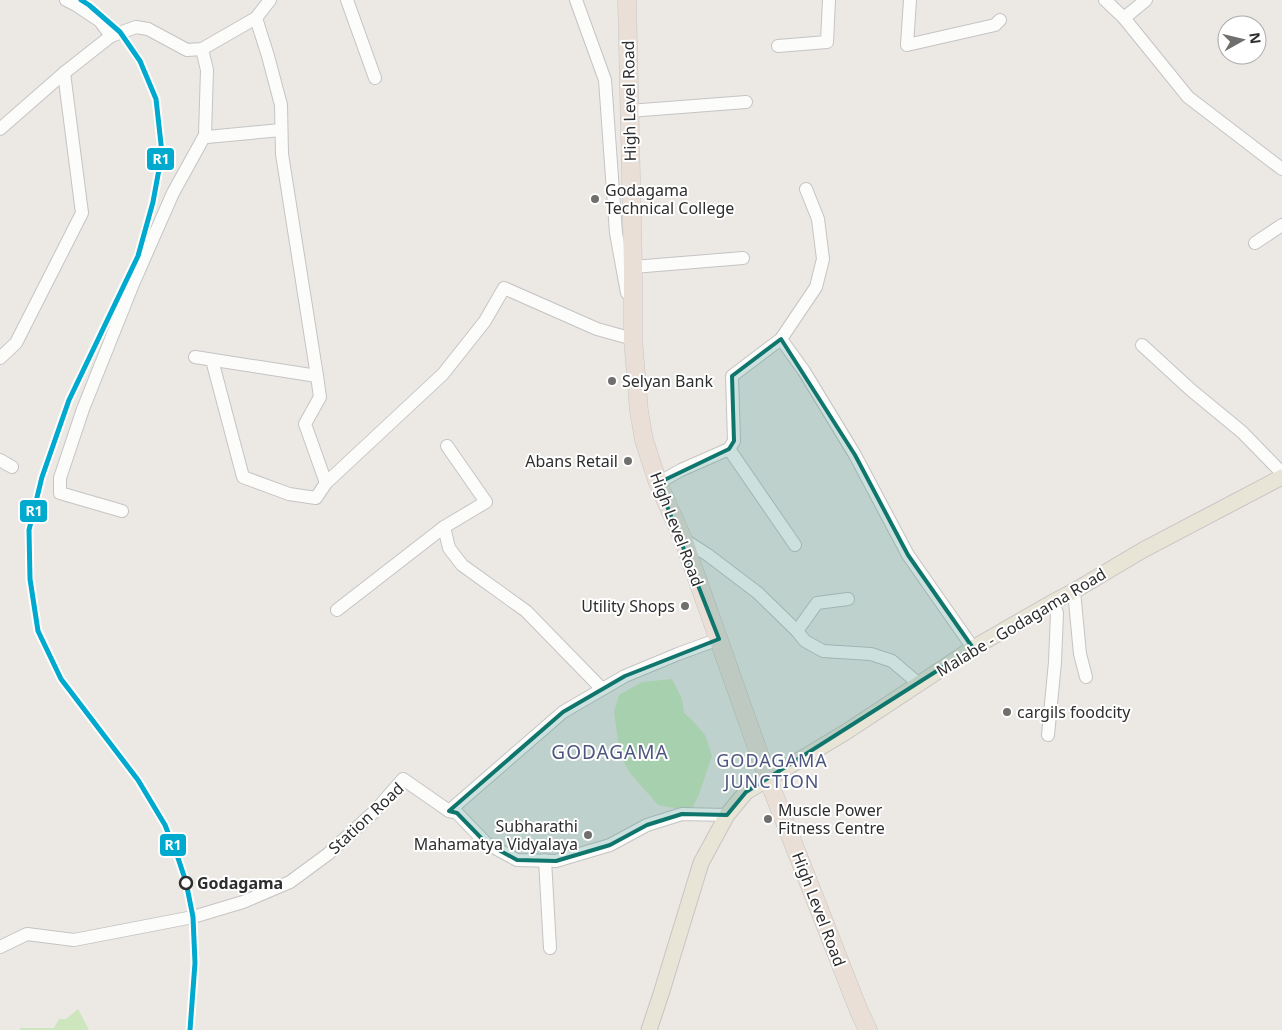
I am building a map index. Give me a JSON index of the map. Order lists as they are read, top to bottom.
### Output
{
  "streets": {
    "highway": ["High Level Road"],
    "main road": ["Malabe - Godagama Road"],
    "street": ["Station Road"]
  },
  "crossings": [
    ["High Level Road", "Malabe - Godagama Road"]
  ],
  "districts": ["GODAGAMA", "GODAGAMA JUNCTION"],
  "places": [
    "Godagama Technical College",
    "Selyan Bank",
    "Abans Retail",
    "Utility Shops",
    "cargils foodcity",
    "Muscle Power Fitness Centre",
    "Subharathi Mahamatya Vidyalaya",
    "Godagama"
  ],
  "lines": ["transit line R1"],
  "north": "right"
}
